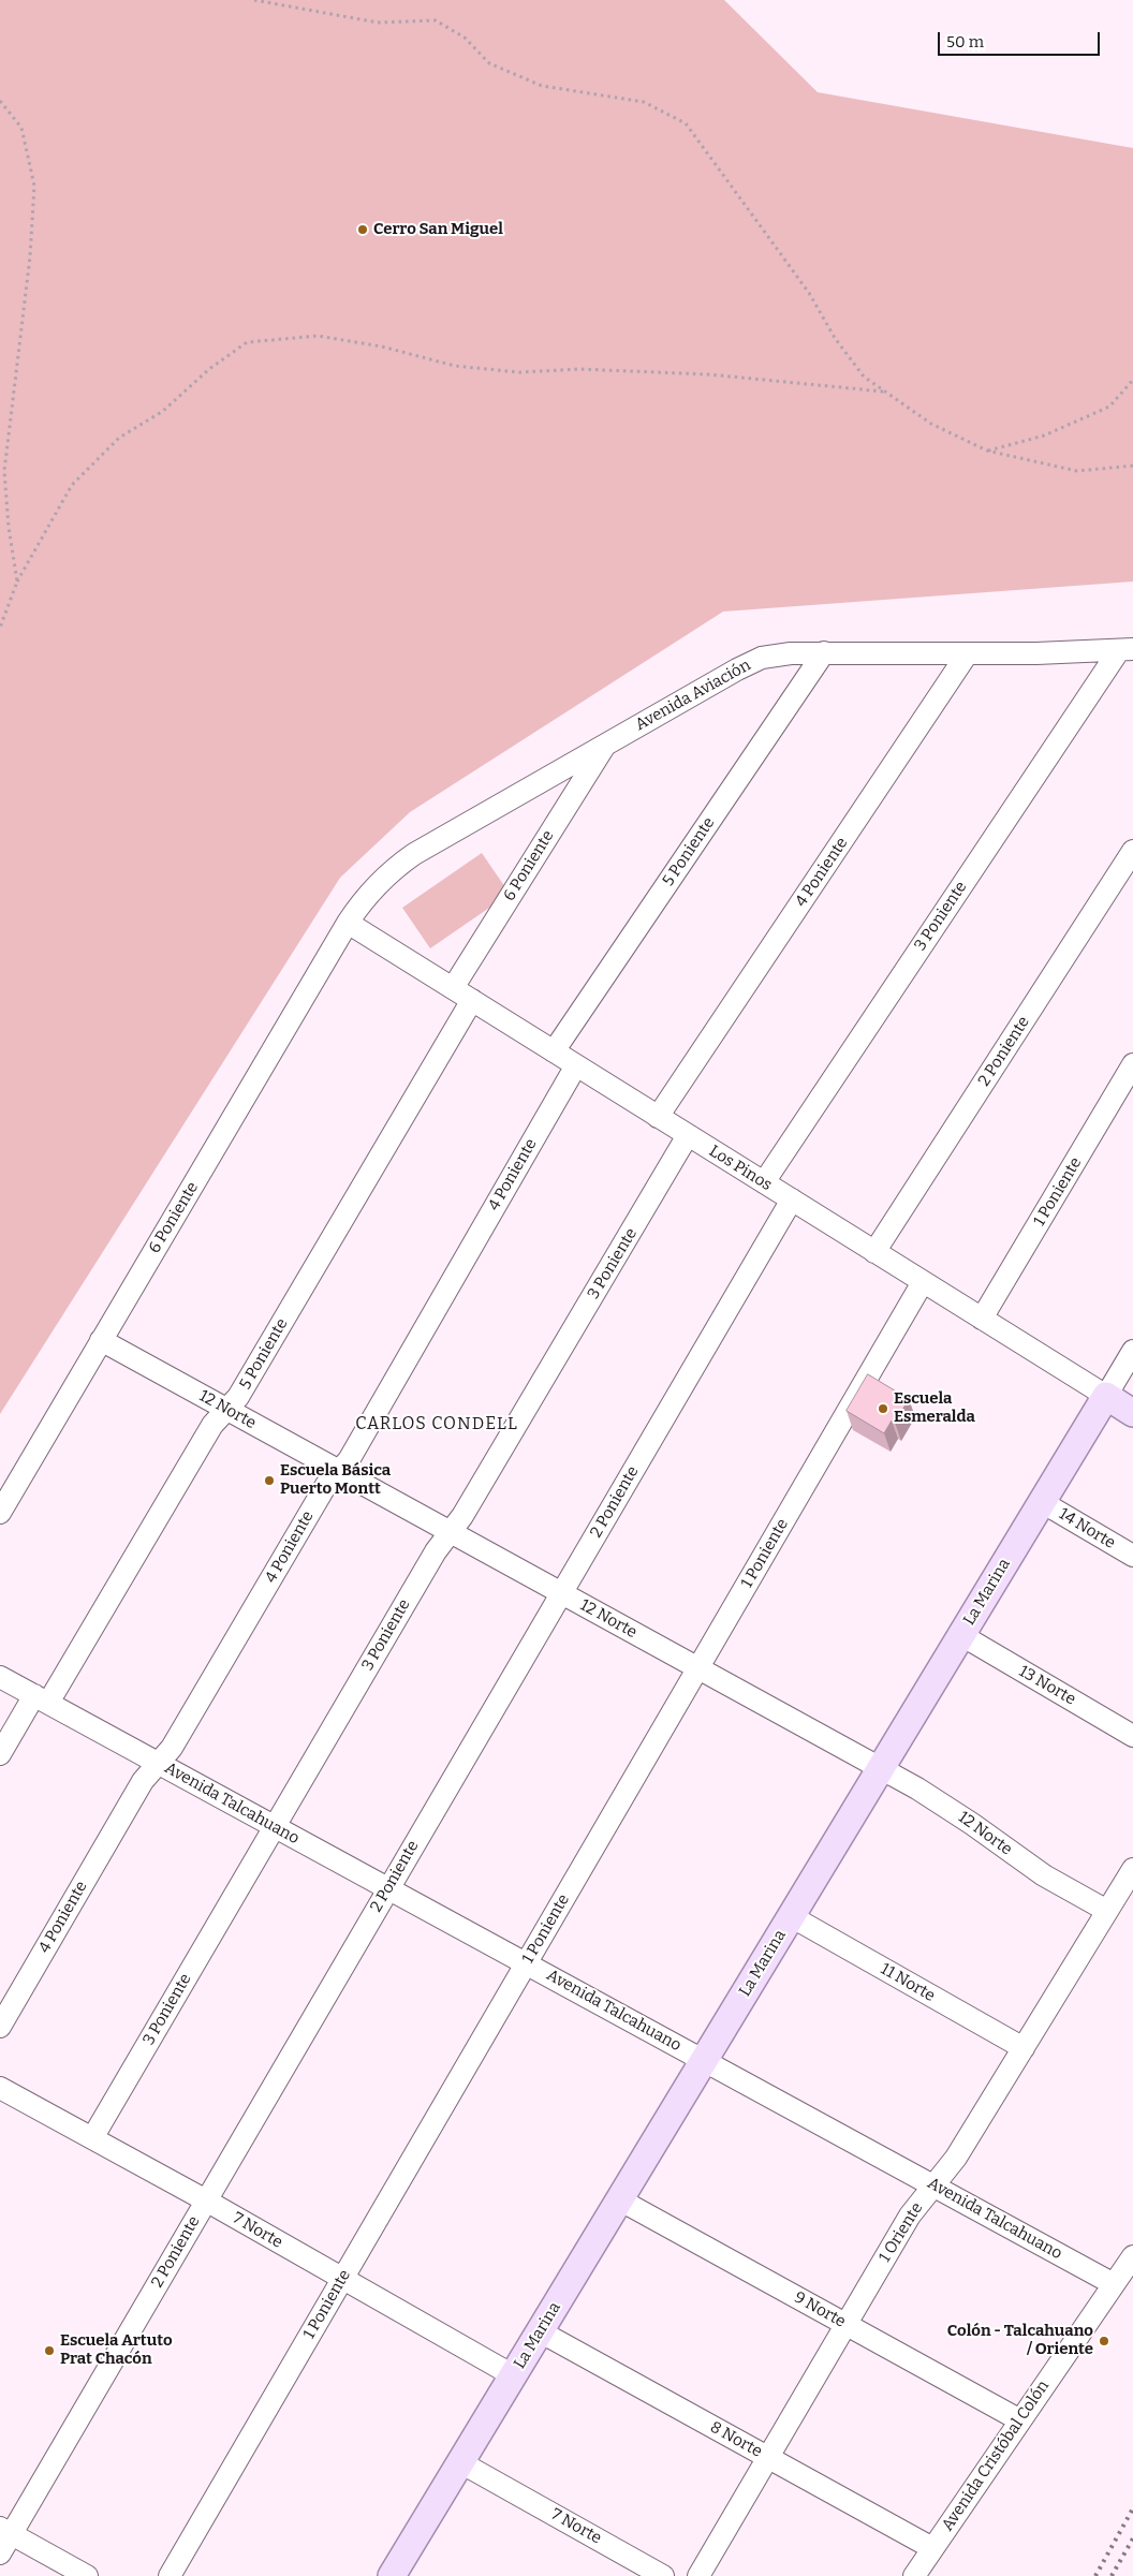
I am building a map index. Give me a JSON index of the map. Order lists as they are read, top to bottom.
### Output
{
  "streets": {
    "main road": ["Los Pinos", "La Marina"],
    "street": [
      "Avenida Aviación",
      "5 Poniente",
      "6 Poniente",
      "4 Poniente",
      "3 Poniente",
      "2 Poniente",
      "1 Poniente",
      "12 Norte",
      "14 Norte",
      "13 Norte",
      "Avenida Talcahuano",
      "11 Norte",
      "7 Norte",
      "1 Oriente",
      "9 Norte",
      "8 Norte",
      "Avenida Cristóbal Colón"
    ]
  },
  "crossings": [
    ["Avenida Aviación", "5 Poniente"],
    ["Avenida Aviación", "6 Poniente"],
    ["Avenida Aviación", "4 Poniente"],
    ["Avenida Aviación", "3 Poniente"],
    ["Avenida Aviación", "Los Pinos"],
    ["5 Poniente", "Los Pinos"],
    ["5 Poniente", "12 Norte"],
    ["5 Poniente", "Avenida Talcahuano"],
    ["6 Poniente", "Los Pinos"],
    ["6 Poniente", "12 Norte"],
    ["4 Poniente", "Los Pinos"],
    ["4 Poniente", "12 Norte"],
    ["4 Poniente", "Avenida Talcahuano"],
    ["3 Poniente", "Los Pinos"],
    ["3 Poniente", "12 Norte"],
    ["3 Poniente", "Avenida Talcahuano"],
    ["3 Poniente", "7 Norte"],
    ["2 Poniente", "Los Pinos"],
    ["2 Poniente", "12 Norte"],
    ["2 Poniente", "Avenida Talcahuano"],
    ["2 Poniente", "7 Norte"],
    ["Los Pinos", "1 Poniente"],
    ["Los Pinos", "La Marina"],
    ["1 Poniente", "12 Norte"],
    ["1 Poniente", "Avenida Talcahuano"],
    ["1 Poniente", "7 Norte"],
    ["12 Norte", "La Marina"],
    ["12 Norte", "1 Oriente"],
    ["14 Norte", "La Marina"],
    ["La Marina", "13 Norte"],
    ["La Marina", "Avenida Talcahuano"],
    ["La Marina", "11 Norte"],
    ["La Marina", "7 Norte"],
    ["La Marina", "9 Norte"],
    ["La Marina", "8 Norte"],
    ["Avenida Talcahuano", "1 Oriente"],
    ["Avenida Talcahuano", "Avenida Cristóbal Colón"],
    ["11 Norte", "1 Oriente"],
    ["1 Oriente", "9 Norte"],
    ["1 Oriente", "8 Norte"],
    ["9 Norte", "Avenida Cristóbal Colón"],
    ["8 Norte", "Avenida Cristóbal Colón"]
  ],
  "districts": ["CARLOS CONDELL"],
  "places": [
    "Cerro San Miguel",
    "Escuela Esmeralda",
    "Escuela Básica Puerto Montt",
    "Colón - Talcahuano / Oriente",
    "Escuela Artuto Prat Chacón"
  ],
  "scale_bar": "50 m"
}
